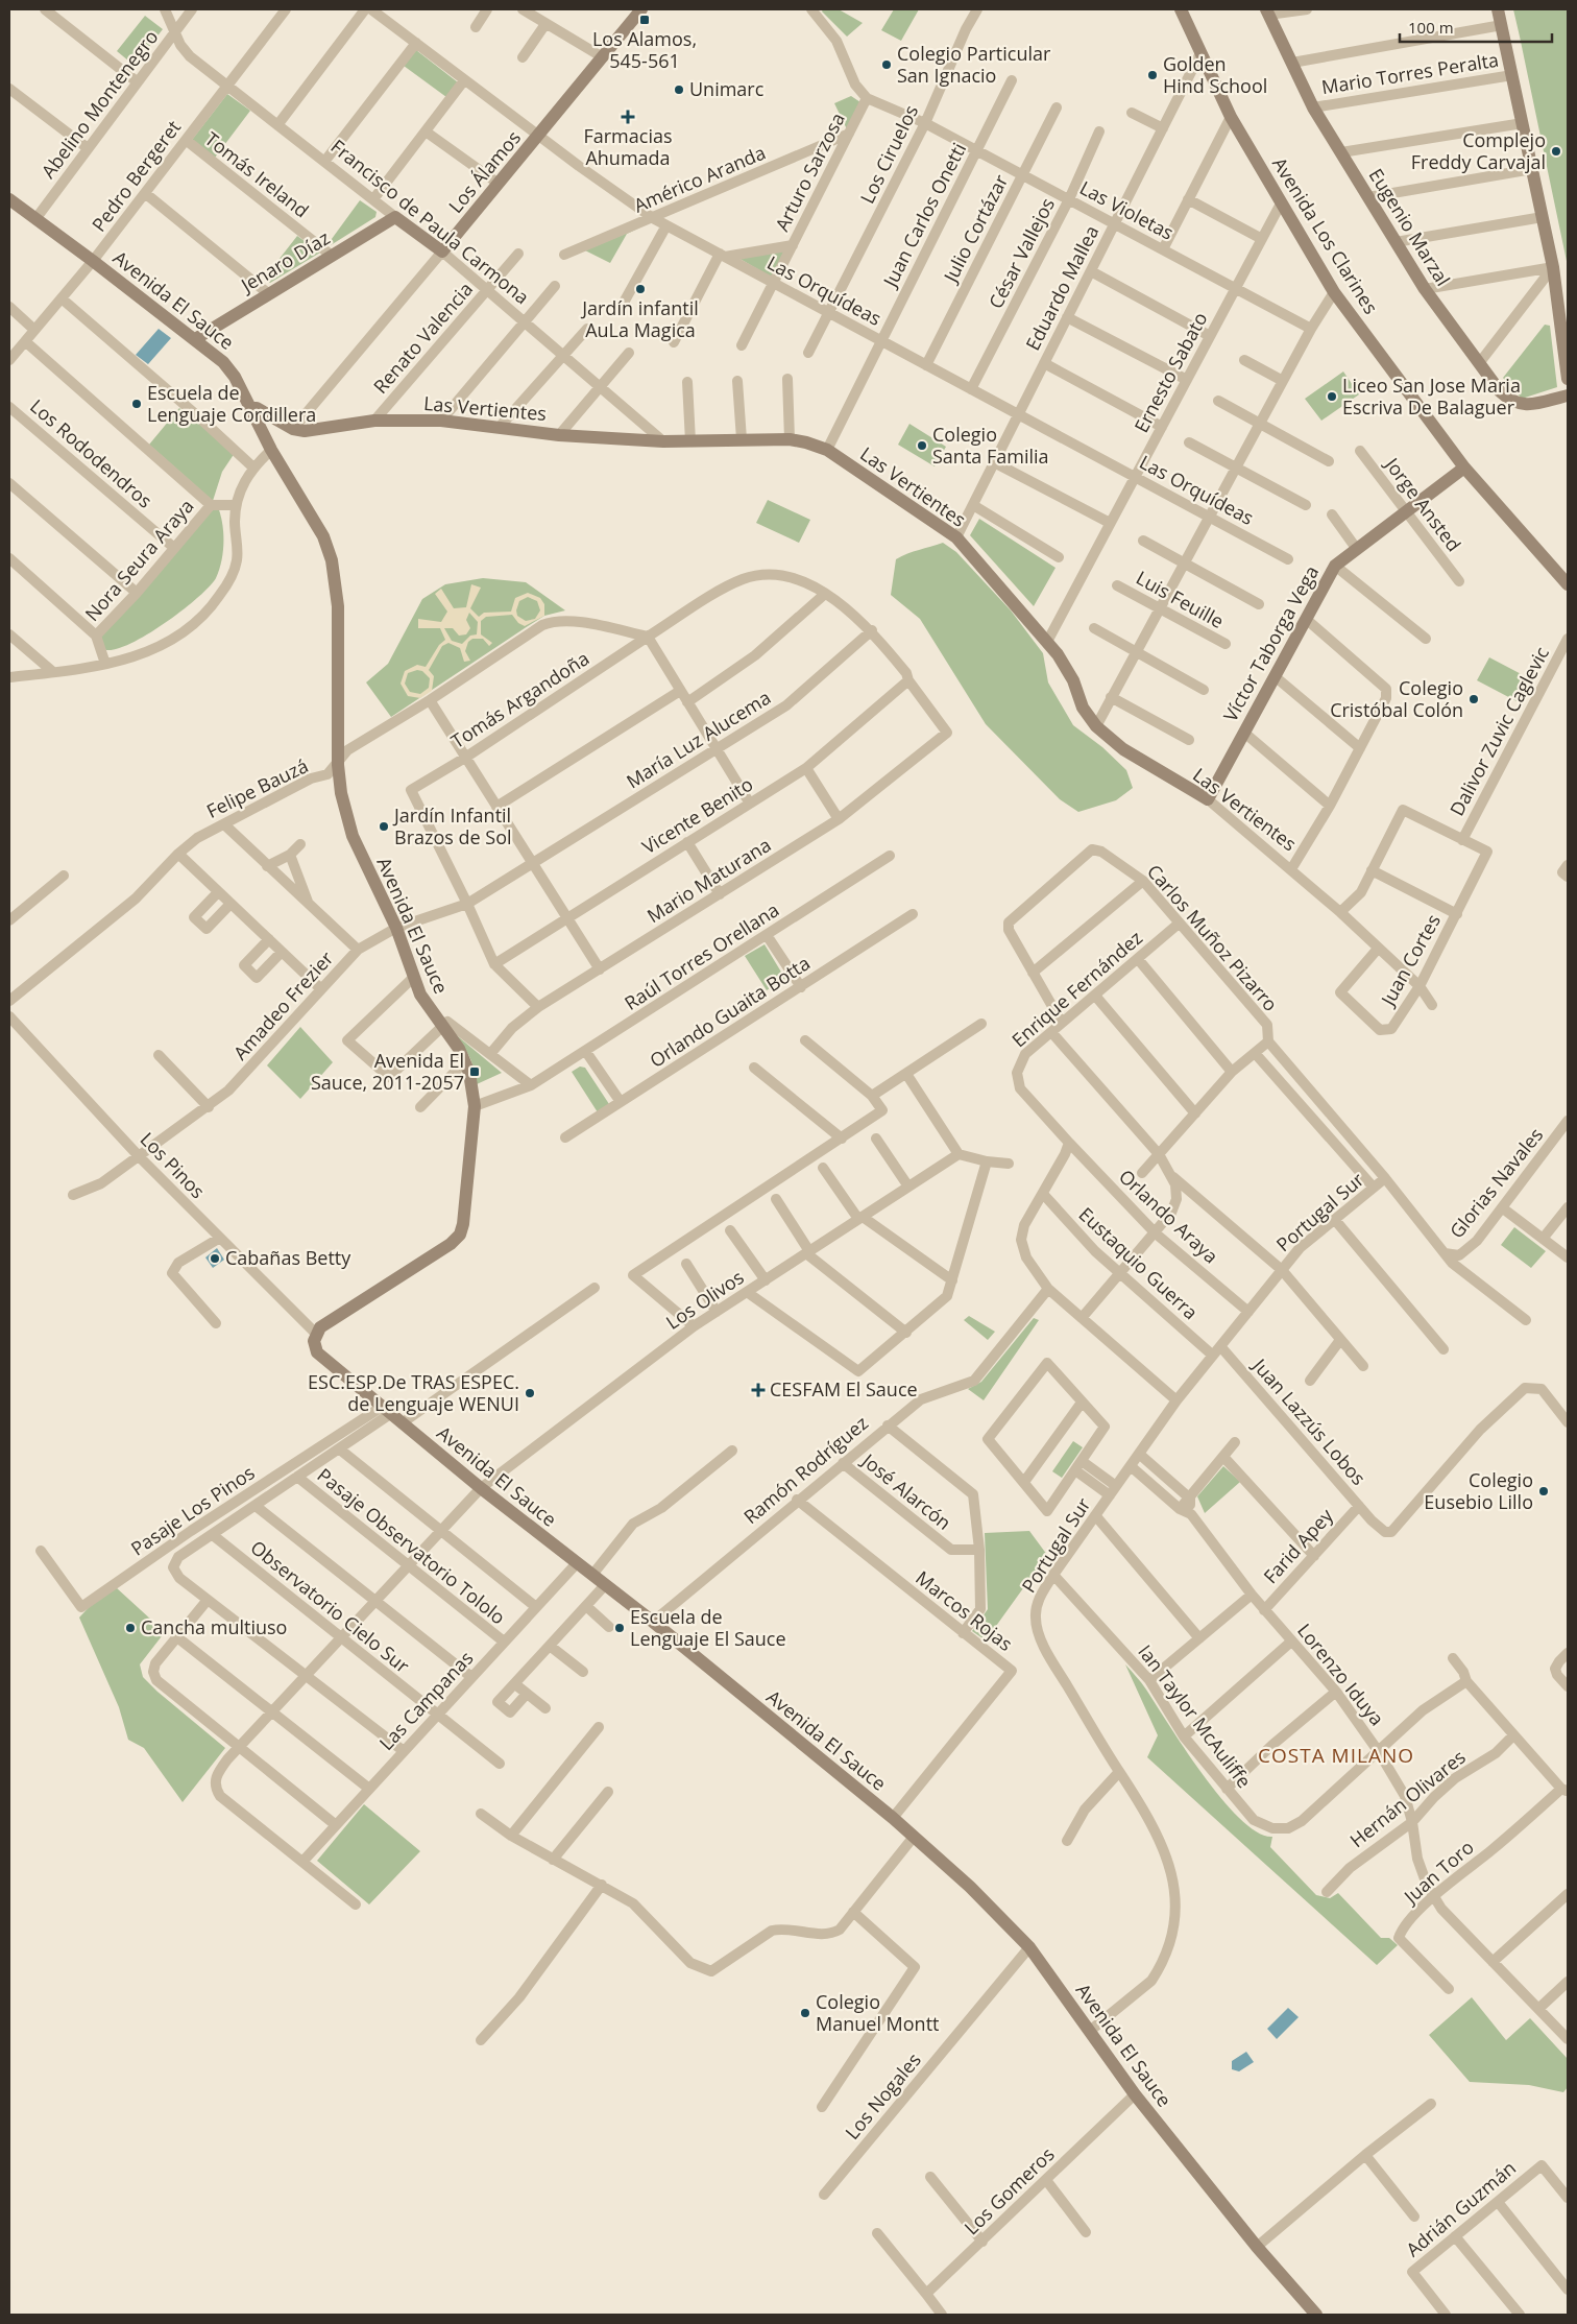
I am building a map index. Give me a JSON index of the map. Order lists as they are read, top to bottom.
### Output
{
  "streets": {
    "street": [
      "Mario Torres Peralta",
      "Abelino Montenegro",
      "Los Ciruelos",
      "Los Álamos",
      "Arturo Sarzosa",
      "Tomás Ireland",
      "Pedro Bergeret",
      "Américo Aranda",
      "Las Violetas",
      "Juan Carlos Onetti",
      "Francisco de Paula Carmona",
      "Eugenio Marzal",
      "Julio Cortázar",
      "Avenida Los Clarines",
      "César Vallejos",
      "Jenaro Díaz",
      "Eduardo Mallea",
      "Las Orquídeas",
      "Avenida El Sauce",
      "Renato Valencia",
      "Ernesto Sabato",
      "Las Vertientes",
      "Los Rododendros",
      "Jorge Ansted",
      "Nora Seura Araya",
      "Luis Feuille",
      "Víctor Taborga Vega",
      "Tomás Argandoña",
      "Dalivor Zuvic Caglevic",
      "María Luz Alucema",
      "Felipe Bauzá",
      "Vicente Benito",
      "Mario Maturana",
      "Carlos Muñoz Pizarro",
      "Raúl Torres Orellana",
      "Juan Cortes",
      "Enrique Fernández",
      "Amadeo Frezier",
      "Orlando Guaita Botta",
      "Los Pinos",
      "Glorias Navales",
      "Portugal Sur",
      "Orlando Araya",
      "Eustaquio Guerra",
      "Los Olivos",
      "Juan Lazzús Lobos",
      "Ramón Rodríguez",
      "José Alarcón",
      "Pasaje Los Pinos",
      "Pasaje Observatorio Tololo",
      "Farid Apey",
      "Observatorio Cielo Sur",
      "Marcos Rojas",
      "Lorenzo Iduya",
      "Las Campanas",
      "Ian Taylor McAuliffe",
      "Hernán Olivares",
      "Juan Toro",
      "Los Nogales",
      "Los Gomeros",
      "Adrián Guzmán"
    ]
  },
  "crossings": [
    ["Mario Torres Peralta", "Eugenio Marzal"],
    ["Abelino Montenegro", "Francisco de Paula Carmona"],
    ["Abelino Montenegro", "Avenida El Sauce"],
    ["Los Ciruelos", "Las Violetas"],
    ["Los Ciruelos", "Las Orquídeas"],
    ["Los Álamos", "Francisco de Paula Carmona"],
    ["Los Álamos", "Las Orquídeas"],
    ["Los Álamos", "Las Vertientes"],
    ["Arturo Sarzosa", "Américo Aranda"],
    ["Arturo Sarzosa", "Las Violetas"],
    ["Arturo Sarzosa", "Las Orquídeas"],
    ["Tomás Ireland", "Pedro Bergeret"],
    ["Tomás Ireland", "Jenaro Díaz"],
    ["Pedro Bergeret", "Francisco de Paula Carmona"],
    ["Pedro Bergeret", "Avenida El Sauce"],
    ["Américo Aranda", "Las Orquídeas"],
    ["Las Violetas", "Juan Carlos Onetti"],
    ["Las Violetas", "Julio Cortázar"],
    ["Las Violetas", "César Vallejos"],
    ["Las Violetas", "Eduardo Mallea"],
    ["Las Violetas", "Ernesto Sabato"],
    ["Juan Carlos Onetti", "Las Orquídeas"],
    ["Juan Carlos Onetti", "Las Vertientes"],
    ["Francisco de Paula Carmona", "Jenaro Díaz"],
    ["Francisco de Paula Carmona", "Renato Valencia"],
    ["Francisco de Paula Carmona", "Las Vertientes"],
    ["Julio Cortázar", "Las Orquídeas"],
    ["Avenida Los Clarines", "Eduardo Mallea"],
    ["Avenida Los Clarines", "Ernesto Sabato"],
    ["Avenida Los Clarines", "Víctor Taborga Vega"],
    ["César Vallejos", "Las Orquídeas"],
    ["Jenaro Díaz", "Avenida El Sauce"],
    ["Eduardo Mallea", "Las Orquídeas"],
    ["Eduardo Mallea", "Las Vertientes"],
    ["Las Orquídeas", "Ernesto Sabato"],
    ["Avenida El Sauce", "Las Vertientes"],
    ["Avenida El Sauce", "Felipe Bauzá"],
    ["Avenida El Sauce", "Raúl Torres Orellana"],
    ["Avenida El Sauce", "Amadeo Frezier"],
    ["Avenida El Sauce", "Los Pinos"],
    ["Avenida El Sauce", "Portugal Sur"],
    ["Avenida El Sauce", "Los Olivos"],
    ["Avenida El Sauce", "Ramón Rodríguez"],
    ["Avenida El Sauce", "Pasaje Los Pinos"],
    ["Avenida El Sauce", "Marcos Rojas"],
    ["Avenida El Sauce", "Las Campanas"],
    ["Avenida El Sauce", "Los Nogales"],
    ["Avenida El Sauce", "Los Gomeros"],
    ["Renato Valencia", "Las Vertientes"],
    ["Ernesto Sabato", "Las Vertientes"],
    ["Las Vertientes", "Víctor Taborga Vega"],
    ["Las Vertientes", "Juan Cortes"],
    ["Los Rododendros", "Nora Seura Araya"],
    ["Jorge Ansted", "Víctor Taborga Vega"],
    ["Tomás Argandoña", "María Luz Alucema"],
    ["Tomás Argandoña", "Felipe Bauzá"],
    ["Tomás Argandoña", "Vicente Benito"],
    ["Tomás Argandoña", "Mario Maturana"],
    ["Tomás Argandoña", "Amadeo Frezier"],
    ["Dalivor Zuvic Caglevic", "Juan Cortes"],
    ["María Luz Alucema", "Amadeo Frezier"],
    ["Carlos Muñoz Pizarro", "Enrique Fernández"],
    ["Carlos Muñoz Pizarro", "Glorias Navales"],
    ["Carlos Muñoz Pizarro", "Portugal Sur"],
    ["Enrique Fernández", "Orlando Araya"],
    ["Amadeo Frezier", "Los Pinos"],
    ["Portugal Sur", "Orlando Araya"],
    ["Portugal Sur", "Eustaquio Guerra"],
    ["Portugal Sur", "Juan Lazzús Lobos"],
    ["Portugal Sur", "Lorenzo Iduya"],
    ["Portugal Sur", "Ian Taylor McAuliffe"],
    ["Los Olivos", "Pasaje Observatorio Tololo"],
    ["Los Olivos", "Observatorio Cielo Sur"],
    ["Los Olivos", "Las Campanas"],
    ["Juan Lazzús Lobos", "Farid Apey"],
    ["Ramón Rodríguez", "José Alarcón"],
    ["Ramón Rodríguez", "Marcos Rojas"],
    ["Pasaje Observatorio Tololo", "Las Campanas"],
    ["Farid Apey", "Lorenzo Iduya"],
    ["Farid Apey", "Ian Taylor McAuliffe"],
    ["Observatorio Cielo Sur", "Las Campanas"],
    ["Lorenzo Iduya", "Ian Taylor McAuliffe"],
    ["Lorenzo Iduya", "Hernán Olivares"],
    ["Lorenzo Iduya", "Juan Toro"]
  ],
  "districts": ["COSTA MILANO"],
  "places": {
    "transit": ["Los Alamos, 545-561", "Avenida El Sauce, 2011-2057"],
    "other": [
      "Colegio Particular San Ignacio",
      "Golden Hind School",
      "Unimarc",
      "Complejo Freddy Carvajal",
      "Jardín infantil AuLa Magica",
      "Liceo San Jose Maria Escriva De Balaguer",
      "Escuela de Lenguaje Cordillera",
      "Colegio Santa Familia",
      "Colegio Cristóbal Colón",
      "Jardín Infantil Brazos de Sol",
      "Cabañas Betty",
      "ESC.ESP.De TRAS ESPEC. de Lenguaje WENUI",
      "Colegio Eusebio Lillo",
      "Cancha multiuso",
      "Escuela de Lenguaje El Sauce",
      "Colegio Manuel Montt"
    ],
    "health": ["Farmacias Ahumada", "CESFAM El Sauce"]
  },
  "scale_bar": "100 m"
}
